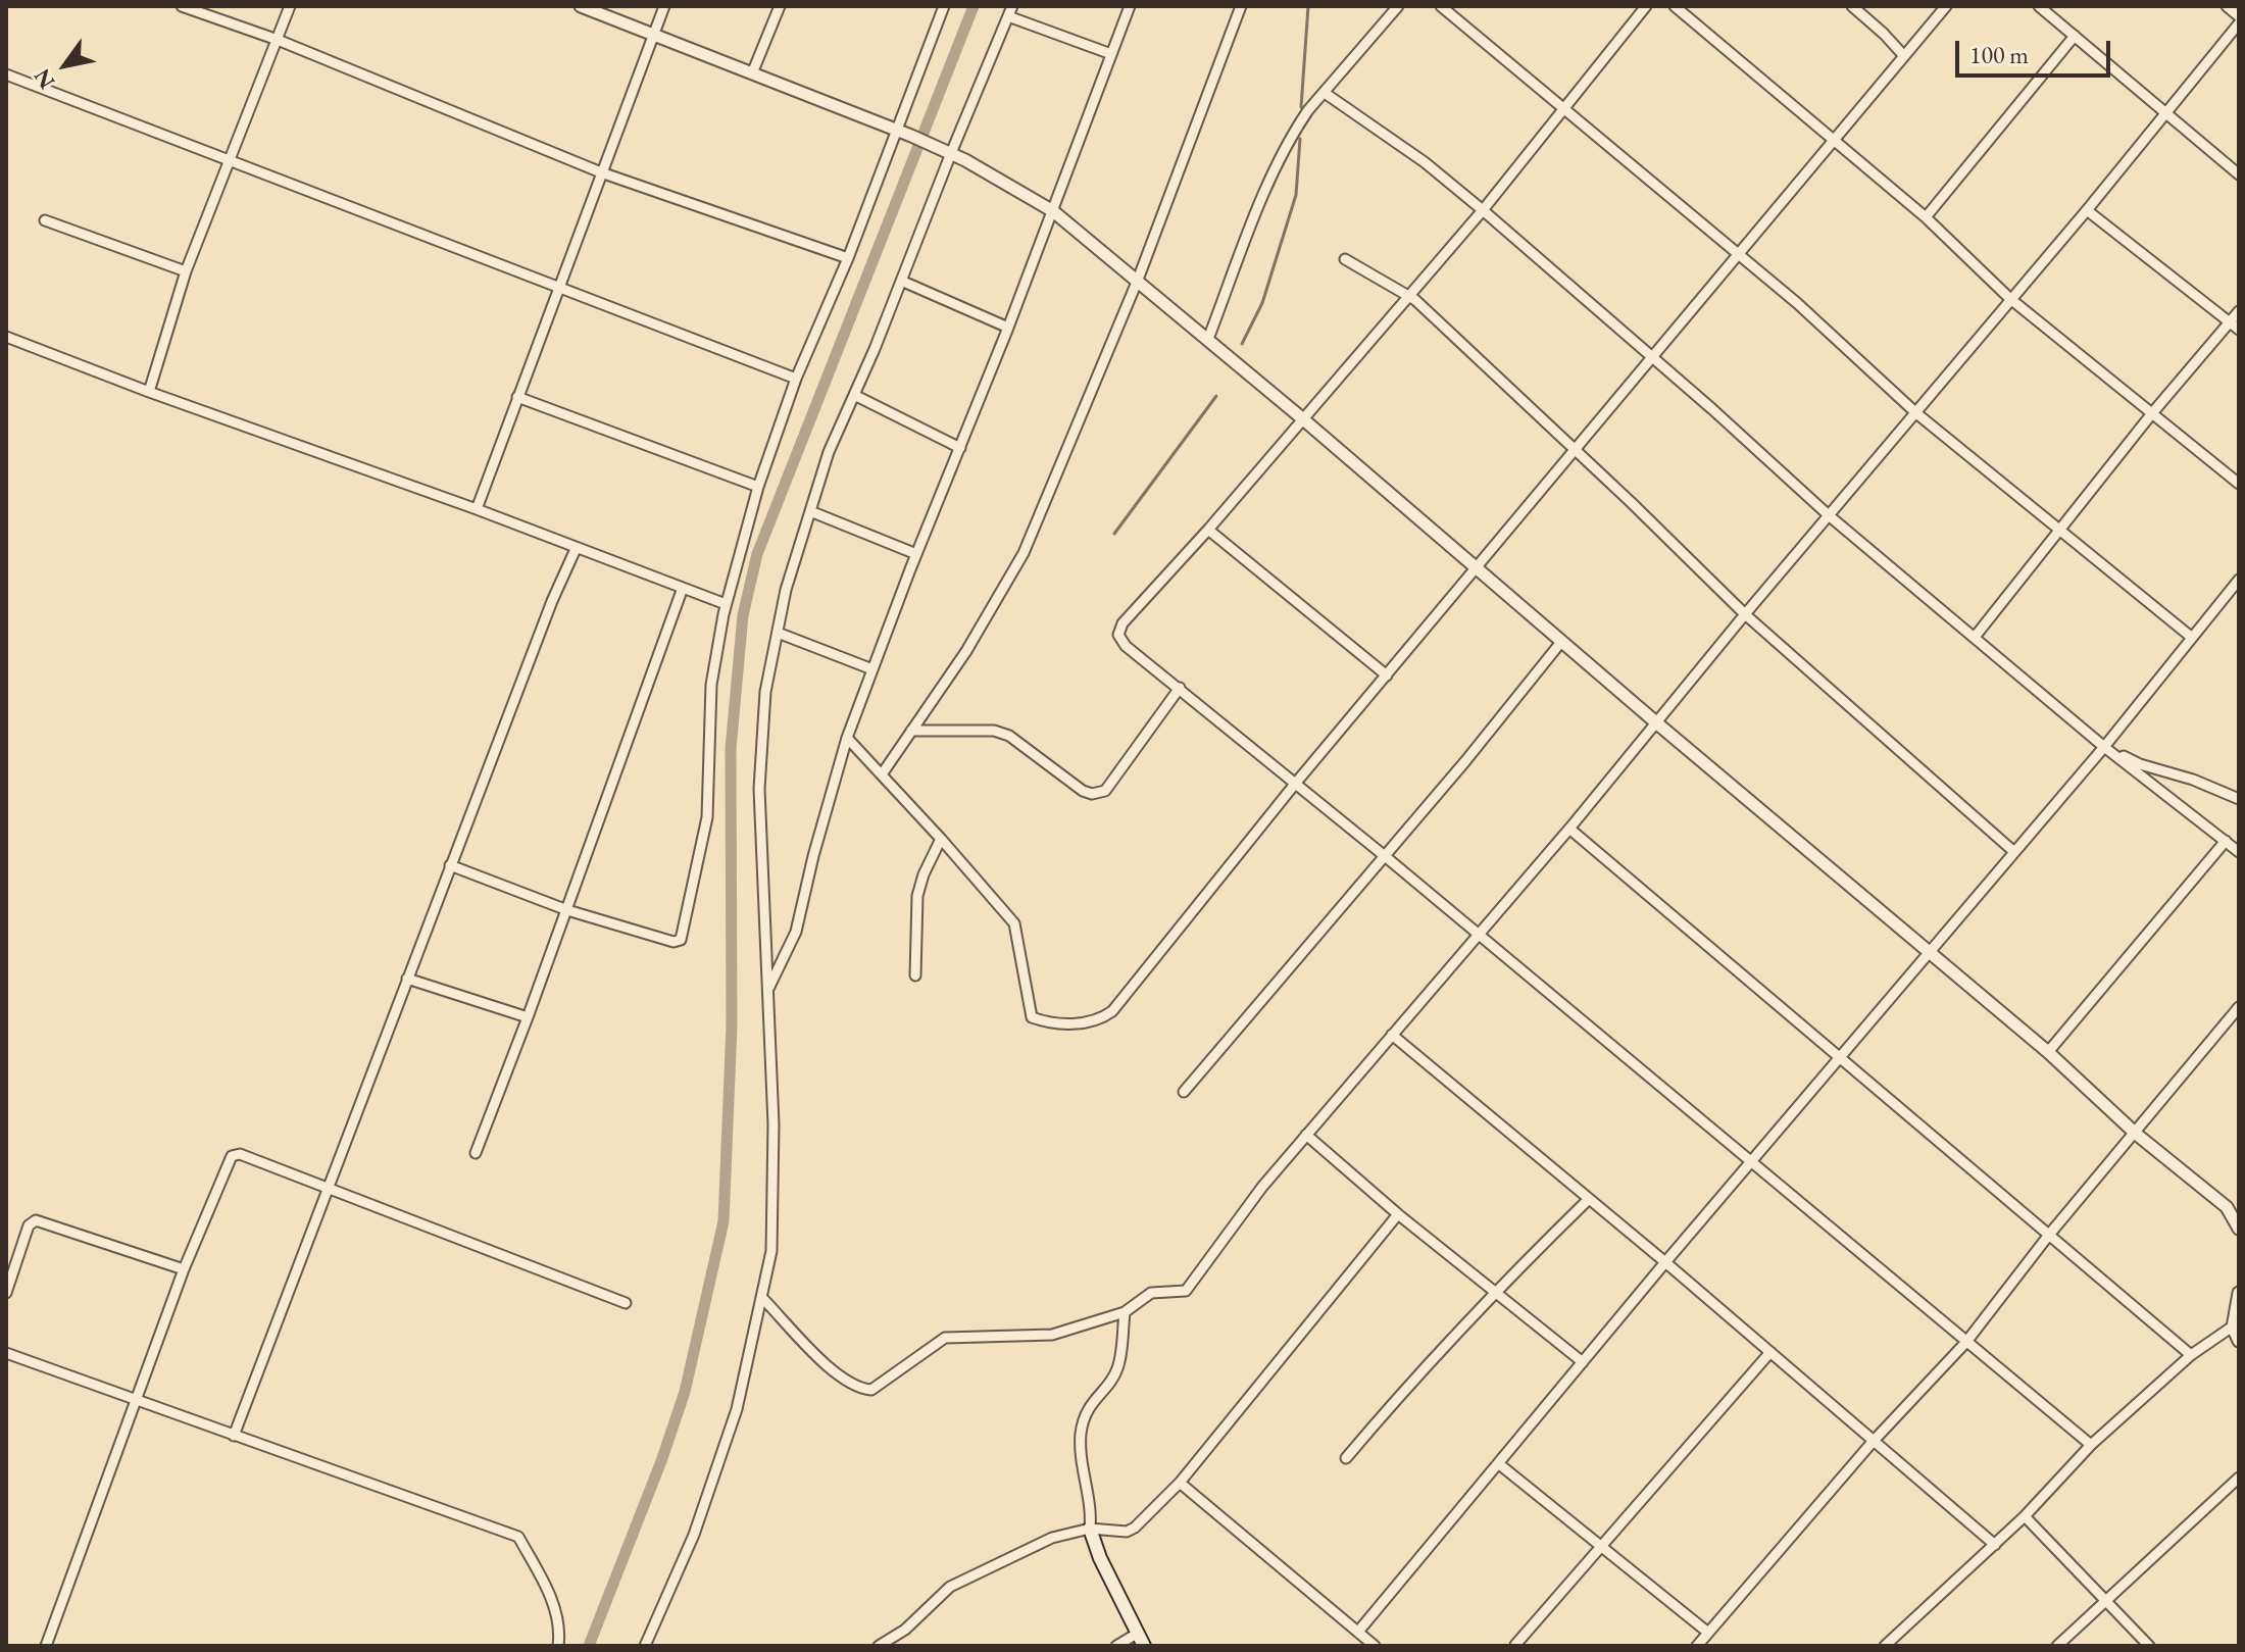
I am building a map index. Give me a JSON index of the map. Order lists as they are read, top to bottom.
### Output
{
  "scale_bar": "100 m",
  "north": "bottom left"
}
